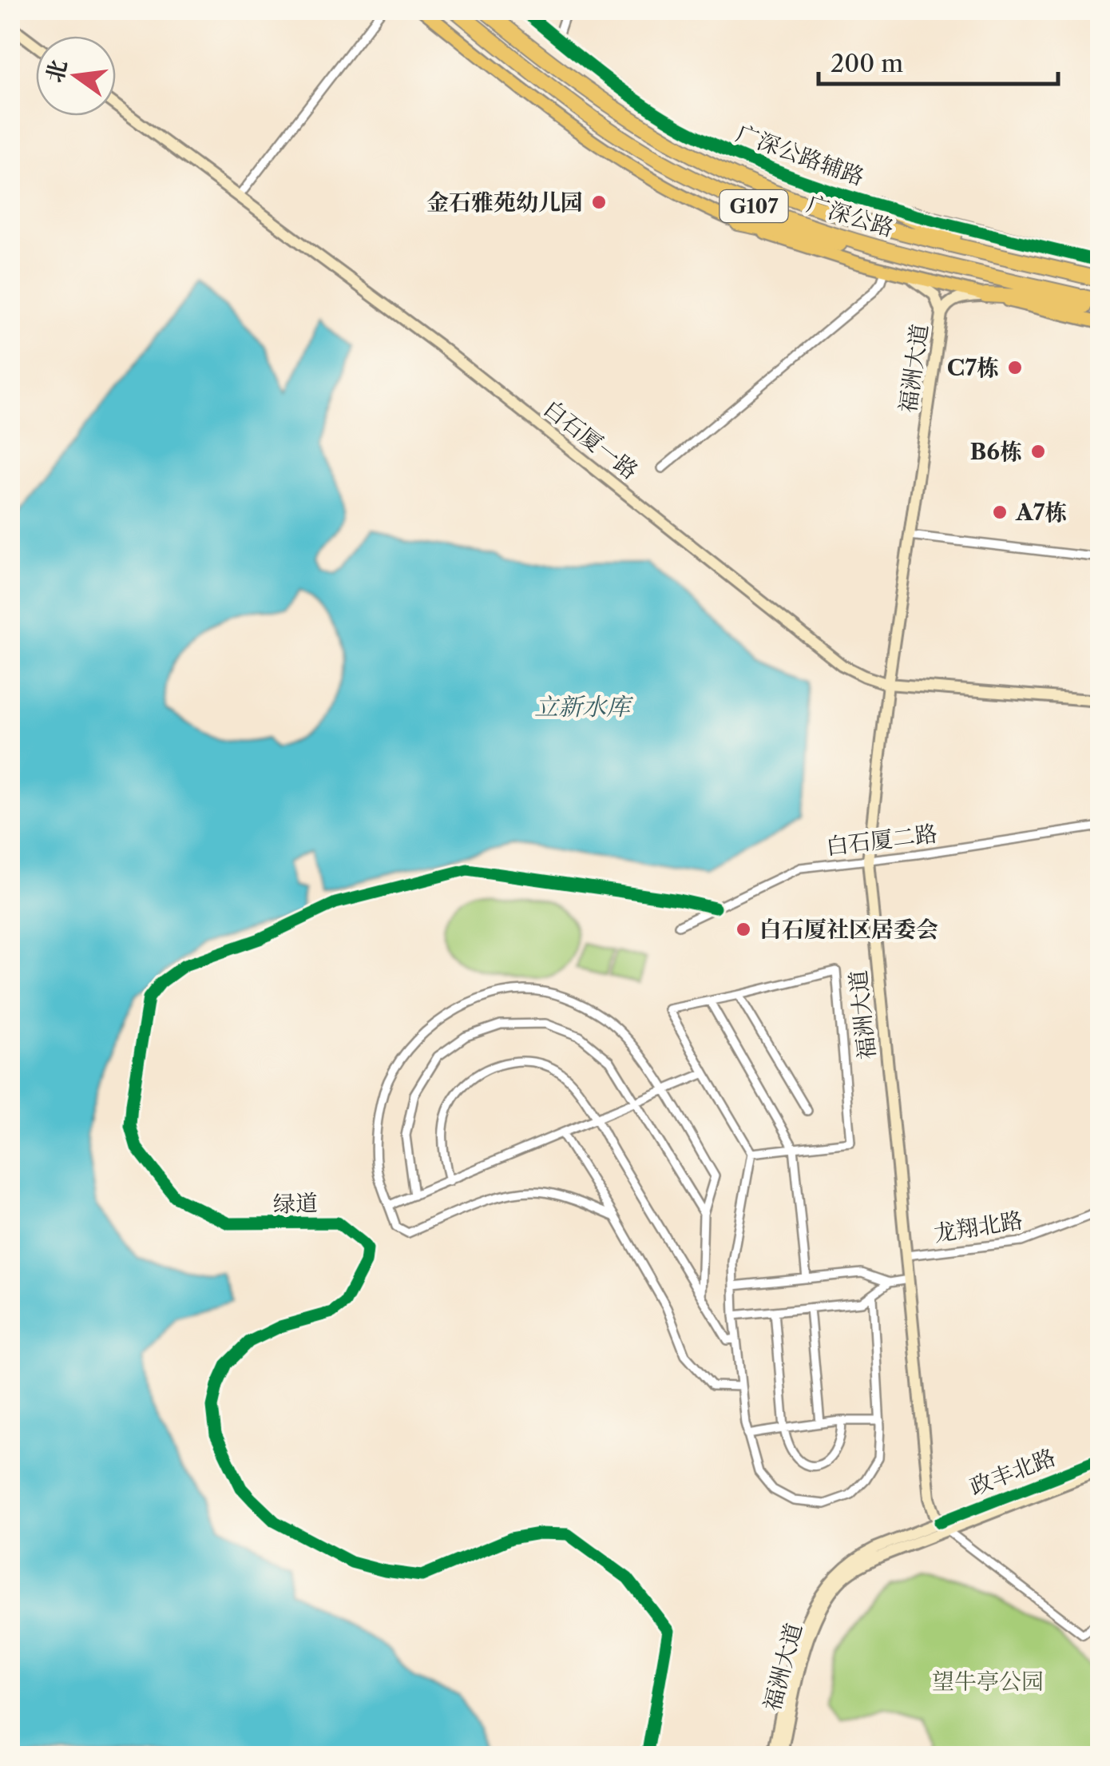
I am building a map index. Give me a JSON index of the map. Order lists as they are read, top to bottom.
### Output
{
  "streets": {
    "highway": ["G107", "广深公路"],
    "main road": ["广深公路辅路"],
    "street": [
      "福洲大道",
      "白石厦一路",
      "白石厦二路",
      "龙翔北路",
      "政丰北路"
    ],
    "cycle path": ["绿道"]
  },
  "crossings": [
    ["福洲大道", "白石厦一路"],
    ["福洲大道", "白石厦二路"],
    ["福洲大道", "龙翔北路"],
    ["福洲大道", "政丰北路"]
  ],
  "water": ["立新水库"],
  "parks": ["望牛亭公园"],
  "places": [
    "金石雅苑幼儿园",
    "C7栋",
    "B6栋",
    "A7栋",
    "白石厦社区居委会"
  ],
  "scale_bar": "200 m",
  "north": "left"
}
